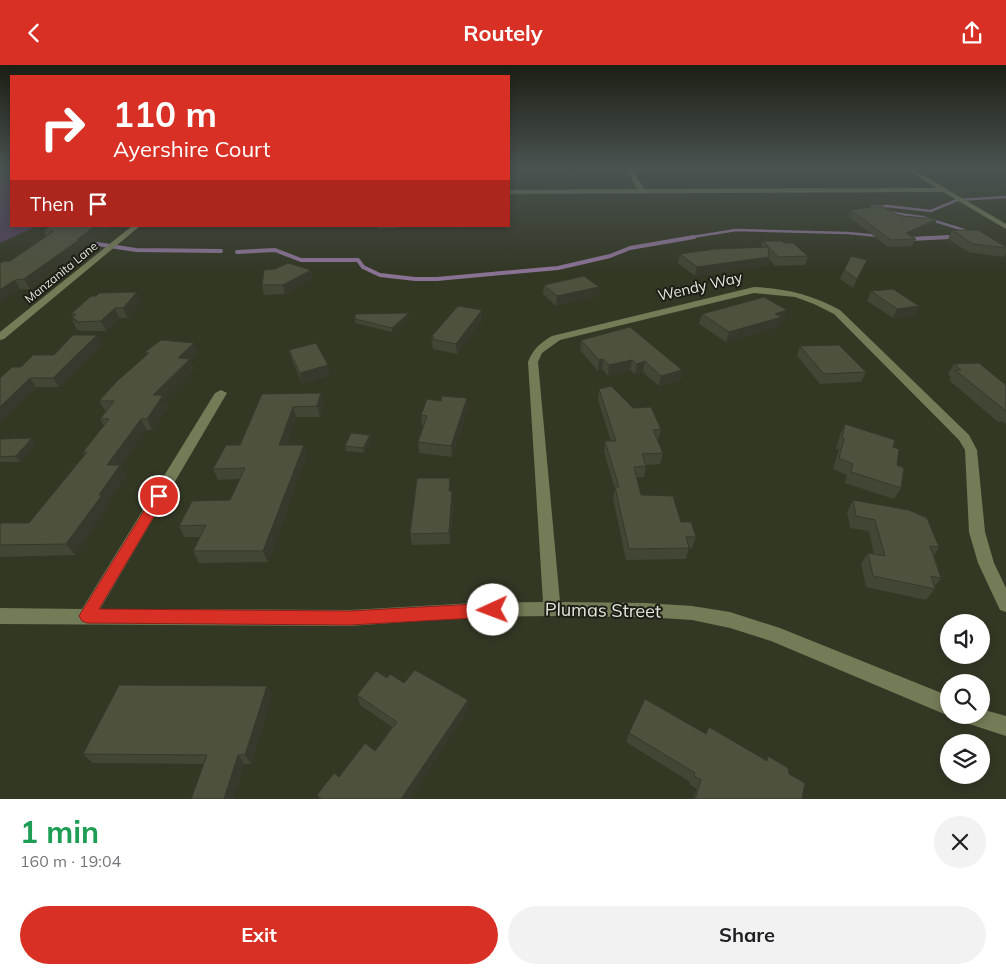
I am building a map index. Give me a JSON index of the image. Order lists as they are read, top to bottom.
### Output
{
  "streets": {
    "street": ["Manzanita Lane", "Wendy Way", "Plumas Street"]
  },
  "crossings": [
    ["Wendy Way", "Plumas Street"]
  ],
  "page": {
    "header": "Routely",
    "turn": ["110 m", "Ayershire Court"],
    "then": "Then",
    "heading": ["1 min", "160 m · 19:04"],
    "buttons": ["Exit", "Share"]
  }
}
